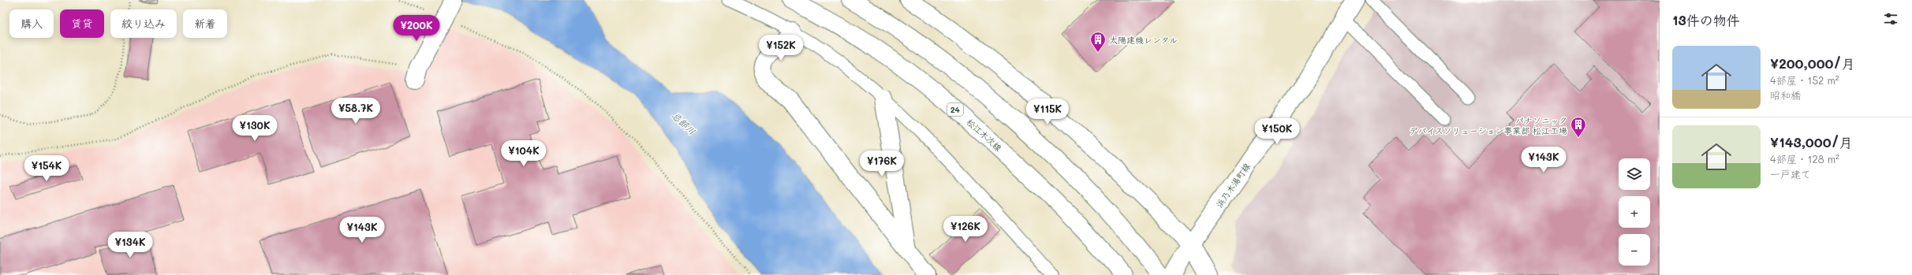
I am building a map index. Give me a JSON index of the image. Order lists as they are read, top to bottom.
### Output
{
  "streets": {
    "main road": ["24", "松江木次線", "浜乃木湯町線"]
  },
  "water": ["忌部川"],
  "places": {
    "building": ["太陽建機レンタル", "パナソニック デバイスソリューション事業部 松江工場"]
  },
  "page": {
    "heading": "13件の物件",
    "chip": [
      "購入",
      "賃貸",
      "絞り込み",
      "新着"
    ],
    "price": [
      "¥200K",
      "¥152K",
      "¥58.7K",
      "¥115K",
      "¥130K",
      "¥150K",
      "¥104K",
      "¥143K",
      "¥176K",
      "¥154K",
      "¥126K",
      "¥143K",
      "¥134K"
    ],
    "list": [
      {
        "name": "¥200,000/月",
        "note": "4部屋 · 152 m² · 昭和橋"
      },
      {
        "name": "¥143,000/月",
        "note": "4部屋 · 128 m² · 一戸建て"
      }
    ],
    "map_buttons": ["+", "−"]
  }
}
